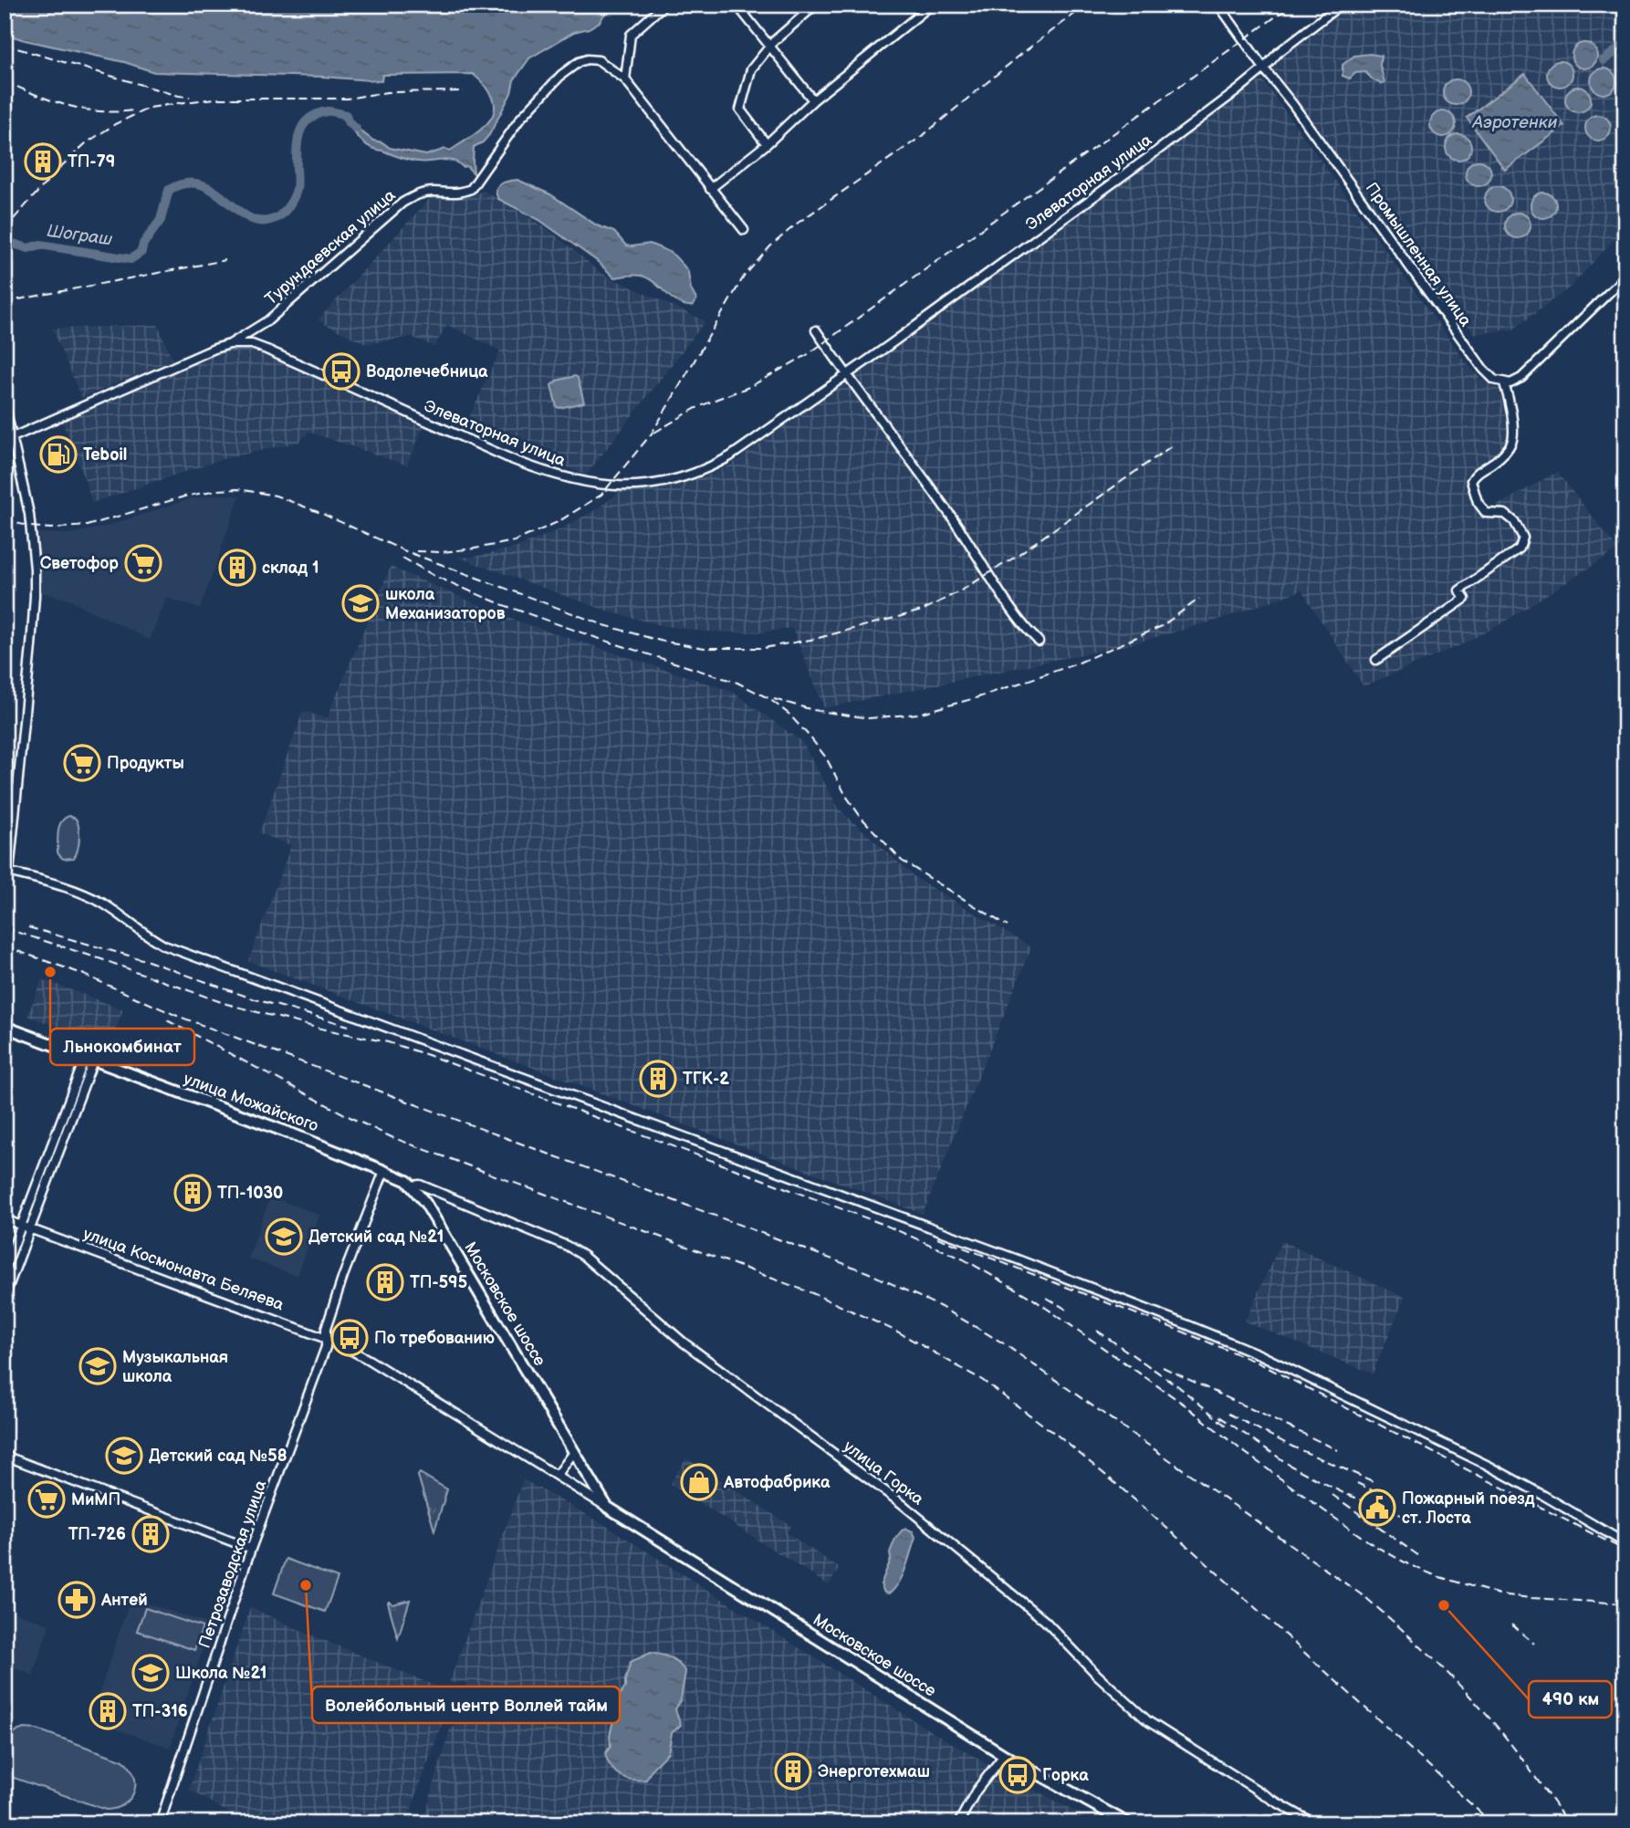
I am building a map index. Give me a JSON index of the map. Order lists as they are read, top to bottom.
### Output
{
  "streets": {
    "main road": ["улица Можайского", "Московское шоссе"],
    "street": [
      "Элеваторная улица",
      "Турундаевская улица",
      "Промышленная улица",
      "улица Космонавта Беляева",
      "улица Горка",
      "Петрозаводская улица"
    ]
  },
  "crossings": [
    ["Элеваторная улица", "Турундаевская улица"],
    ["Элеваторная улица", "Промышленная улица"],
    ["улица Можайского", "Московское шоссе"],
    ["улица Можайского", "улица Горка"],
    ["улица Можайского", "Петрозаводская улица"],
    ["улица Космонавта Беляева", "Московское шоссе"],
    ["улица Космонавта Беляева", "Петрозаводская улица"],
    ["Московское шоссе", "улица Горка"],
    ["Московское шоссе", "Петрозаводская улица"]
  ],
  "water": ["Аэротенки", "Шограш"],
  "places": {
    "building": [
      "ТП-79",
      "склад 1",
      "ТГК-2",
      "ТП-1030",
      "ТП-595",
      "ТП-726",
      "ТП-316",
      "Энерготехмаш"
    ],
    "bus stop": ["Водолечебница", "По требованию", "Горка"],
    "fuel station": ["Teboil"],
    "supermarket": ["Светофор", "Продукты", "МиМП"],
    "school or university": [
      "школа Механизаторов",
      "Детский сад №21",
      "Музыкальная школа",
      "Детский сад №58",
      "Школа №21"
    ],
    "other": ["Льнокомбинат", "Волейбольный центр Воллей тайм", "490 км"],
    "shop": ["Автофабрика"],
    "public building": ["Пожарный поезд ст. Лоста"],
    "pharmacy": ["Антей"]
  }
}
